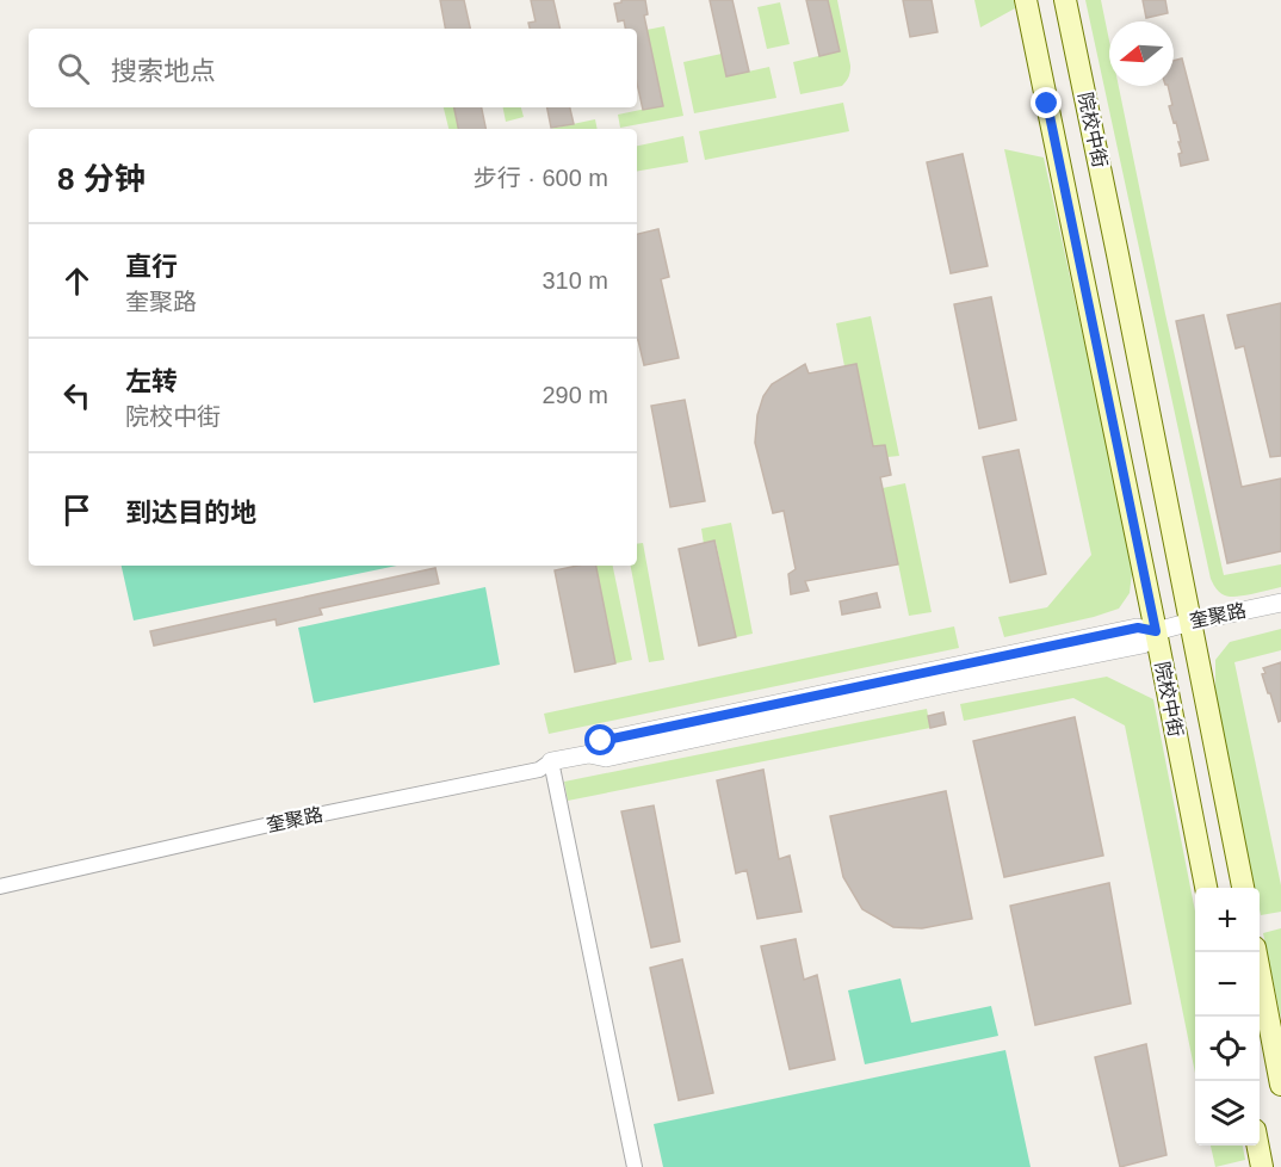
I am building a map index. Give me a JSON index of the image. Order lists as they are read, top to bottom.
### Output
{
  "streets": {
    "main road": ["院校中街"],
    "street": ["奎聚路"]
  },
  "crossings": [
    ["院校中街", "奎聚路"]
  ],
  "north": "left",
  "page": {
    "search": "搜索地点",
    "heading": ["8 分钟", "步行 · 600 m"],
    "list": [
      ["直行", "奎聚路", "310 m"],
      ["左转", "院校中街", "290 m"],
      "到达目的地"
    ],
    "map_buttons": ["+", "−"]
  }
}
